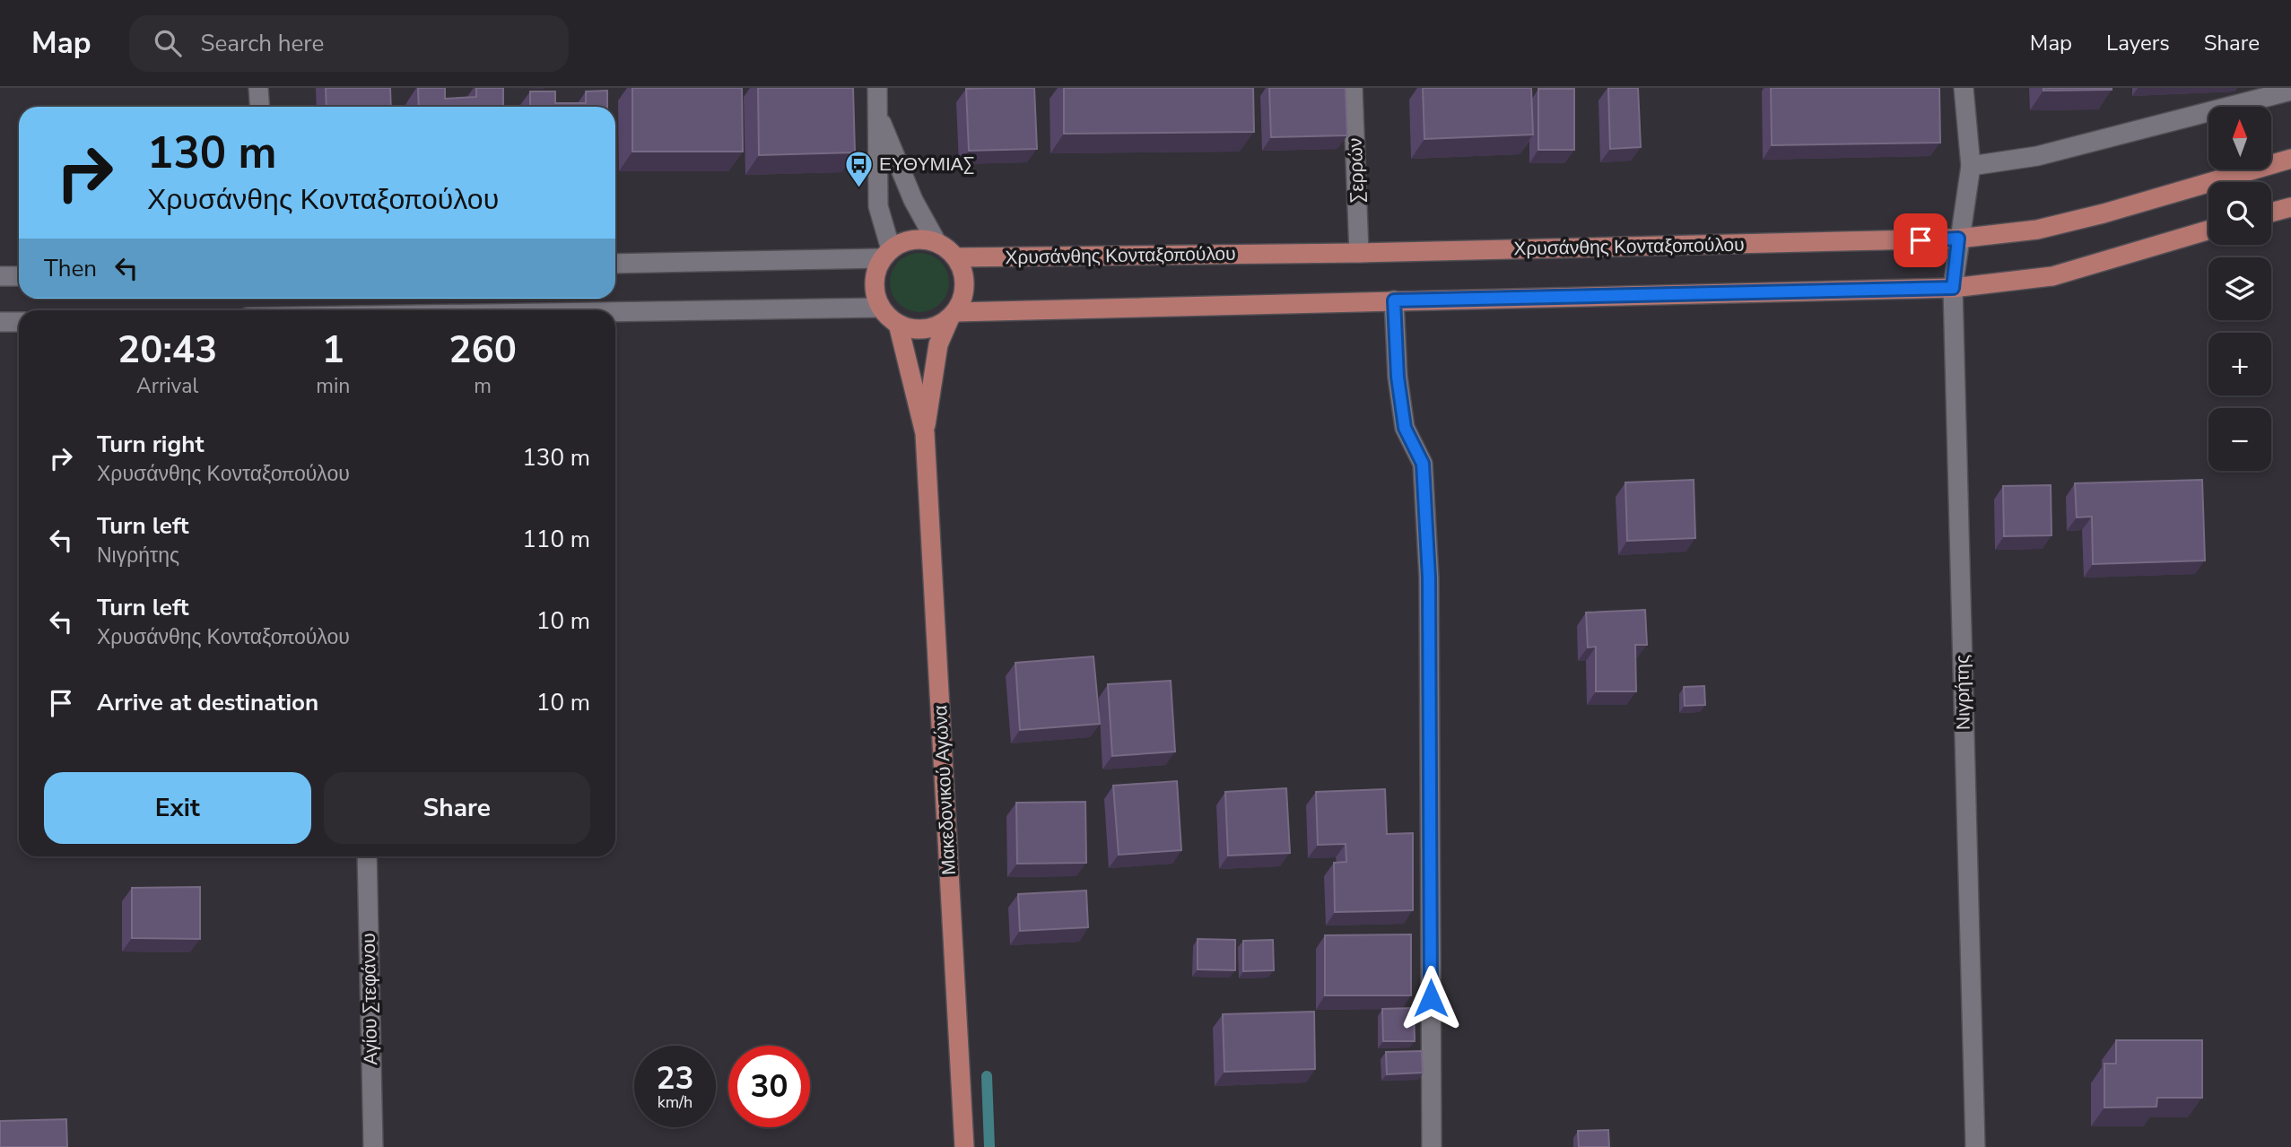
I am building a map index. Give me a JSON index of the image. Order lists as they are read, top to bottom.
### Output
{
  "streets": {
    "main road": ["Χρυσάνθης Κονταξοπούλου", "Μακεδονικού Αγώνα"],
    "street": ["Σερρών", "Νιγρήτης", "Αγίου Στεφάνου"]
  },
  "crossings": [
    ["Σερρών", "Χρυσάνθης Κονταξοπούλου"],
    ["Χρυσάνθης Κονταξοπούλου", "Νιγρήτης"]
  ],
  "places": {
    "bus stop": ["ΕΥΘΥΜΙΑΣ"]
  },
  "north": "top",
  "page": {
    "header": "Map",
    "search": "Search here",
    "nav": ["Map", "Layers", "Share"],
    "map_buttons": ["+", "−"],
    "turn": ["130 m", "Χρυσάνθης Κονταξοπούλου"],
    "then": "Then",
    "eta": [
      "20:43",
      "Arrival",
      "1",
      "min",
      "260",
      "m"
    ],
    "list": [
      {
        "name": "Turn right",
        "note": "Χρυσάνθης Κονταξοπούλου",
        "value": "130 m"
      },
      {
        "name": "Turn left",
        "note": "Νιγρήτης",
        "value": "110 m"
      },
      {
        "name": "Turn left",
        "note": "Χρυσάνθης Κονταξοπούλου",
        "value": "10 m"
      },
      {
        "name": "Arrive at destination",
        "value": "10 m"
      }
    ],
    "buttons": ["Exit", "Share"],
    "speed": "23 km/h",
    "limit": "30"
  }
}
